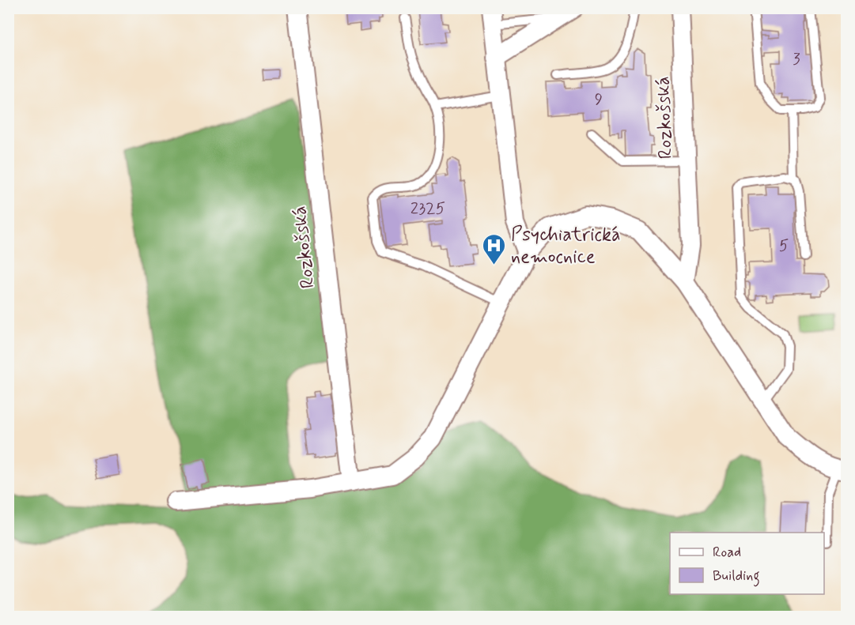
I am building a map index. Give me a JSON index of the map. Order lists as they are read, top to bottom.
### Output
{
  "streets": {
    "street": ["Rozkošská"]
  },
  "places": {
    "hospital": ["Psychiatrická nemocnice"]
  },
  "house_numbers": [
    "3",
    "9",
    "2325",
    "5"
  ],
  "legend": ["Road", "Building"]
}
